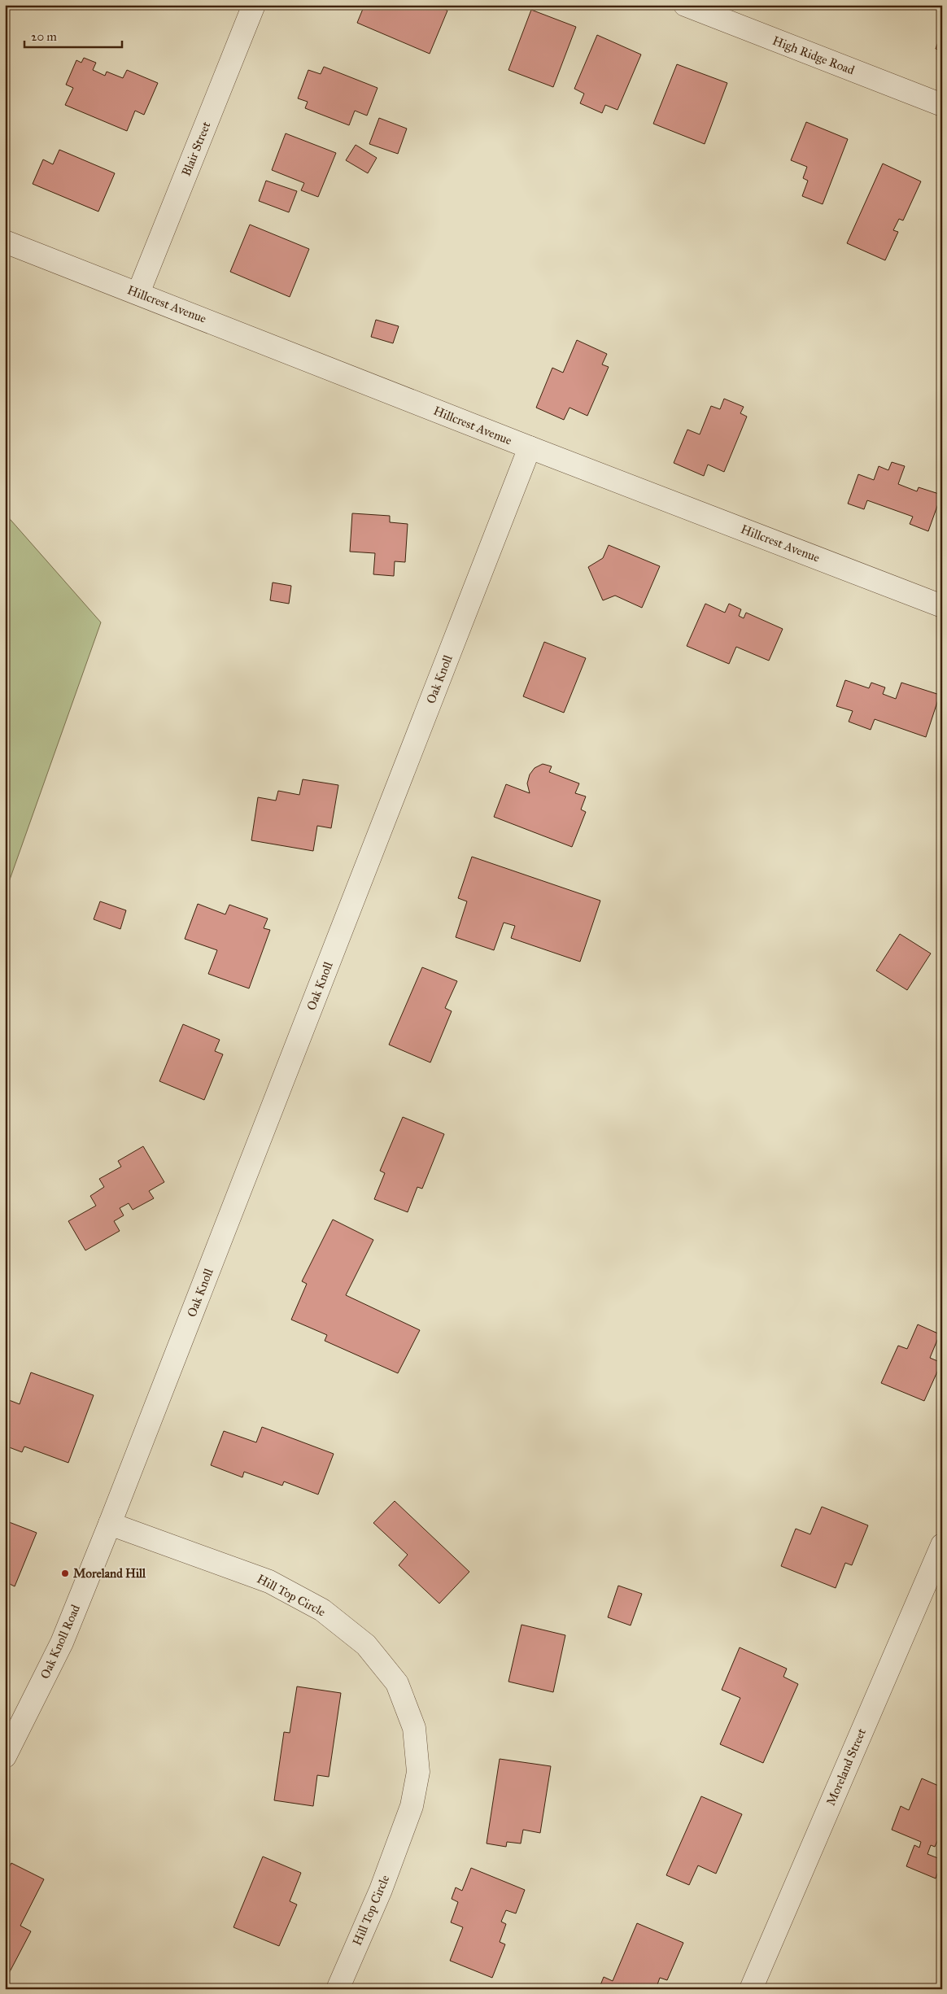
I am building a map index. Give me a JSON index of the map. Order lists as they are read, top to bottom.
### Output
{
  "streets": {
    "street": [
      "High Ridge Road",
      "Blair Street",
      "Hillcrest Avenue",
      "Oak Knoll",
      "Hill Top Circle",
      "Oak Knoll Road",
      "Moreland Street"
    ]
  },
  "crossings": [
    ["Blair Street", "Hillcrest Avenue"],
    ["Hillcrest Avenue", "Oak Knoll"],
    ["Oak Knoll", "Hill Top Circle"],
    ["Oak Knoll", "Oak Knoll Road"],
    ["Hill Top Circle", "Oak Knoll Road"]
  ],
  "places": ["Moreland Hill"],
  "scale_bar": "20 m"
}
